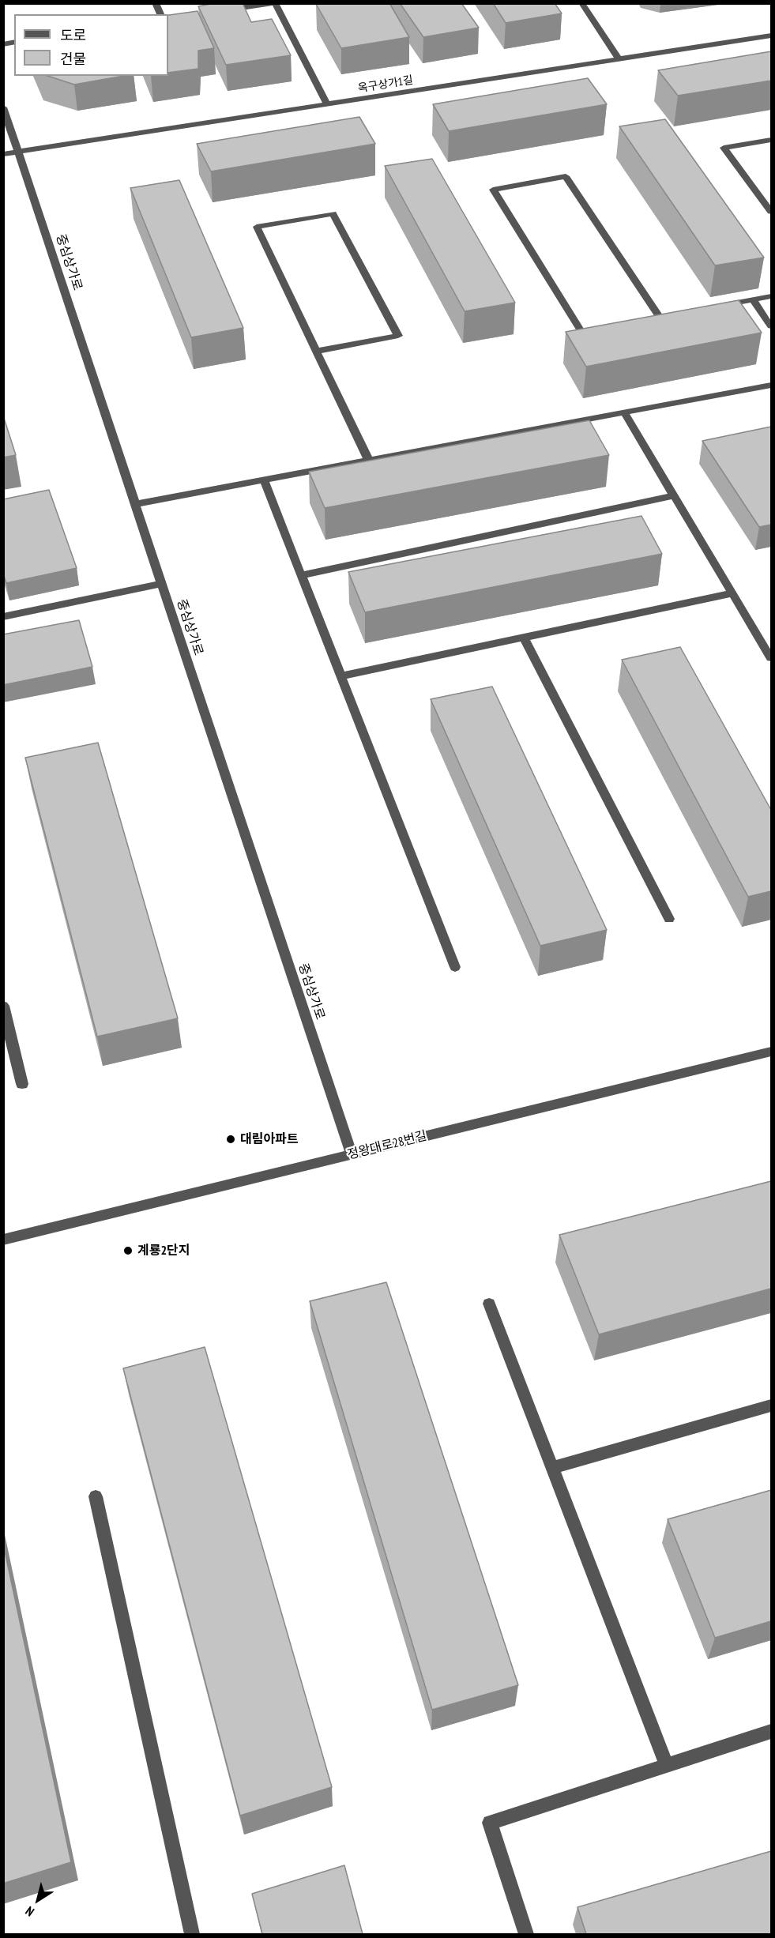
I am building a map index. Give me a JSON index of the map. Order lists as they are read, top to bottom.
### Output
{
  "streets": {
    "street": ["옥구상가1길", "중심상가로", "정왕대로28번길"]
  },
  "crossings": [
    ["옥구상가1길", "중심상가로"],
    ["중심상가로", "정왕대로28번길"]
  ],
  "places": ["대림아파트", "계룡2단지"],
  "legend": ["도로", "건물"],
  "north": "bottom left"
}
